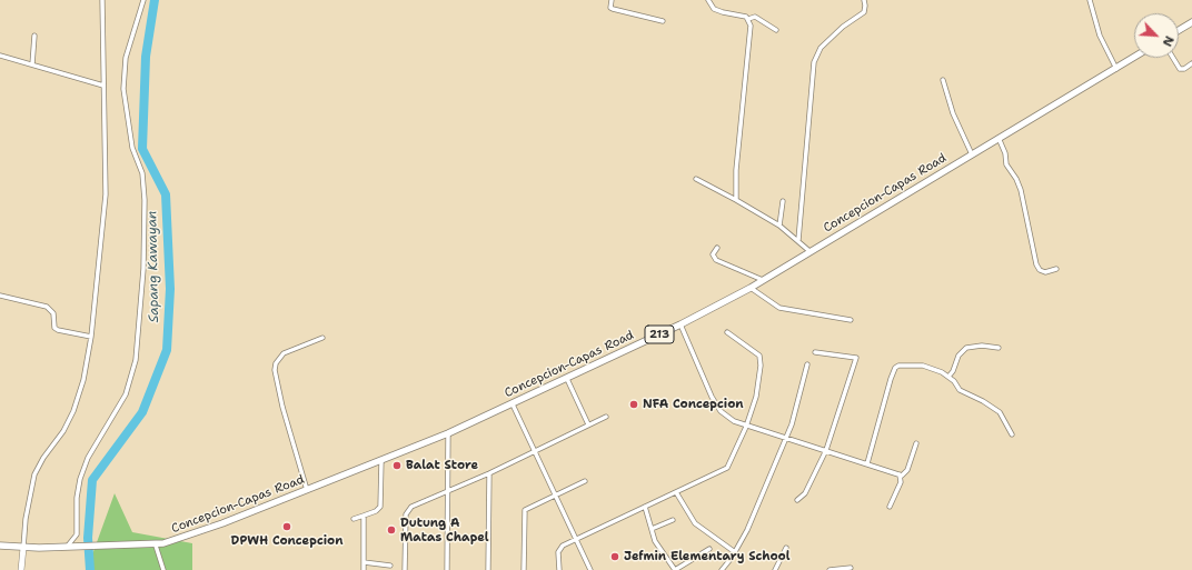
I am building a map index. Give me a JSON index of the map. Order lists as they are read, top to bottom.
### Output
{
  "streets": {
    "main road": ["Concepcion-Capas Road", "213"]
  },
  "crossings": [
    ["Concepcion-Capas Road", "213"]
  ],
  "water": ["Sapang Kawayan"],
  "places": [
    "NFA Concepcion",
    "Balat Store",
    "DPWH Concepcion",
    "Dutung A Matas Chapel",
    "Jefmin Elementary School"
  ],
  "north": "bottom right"
}
